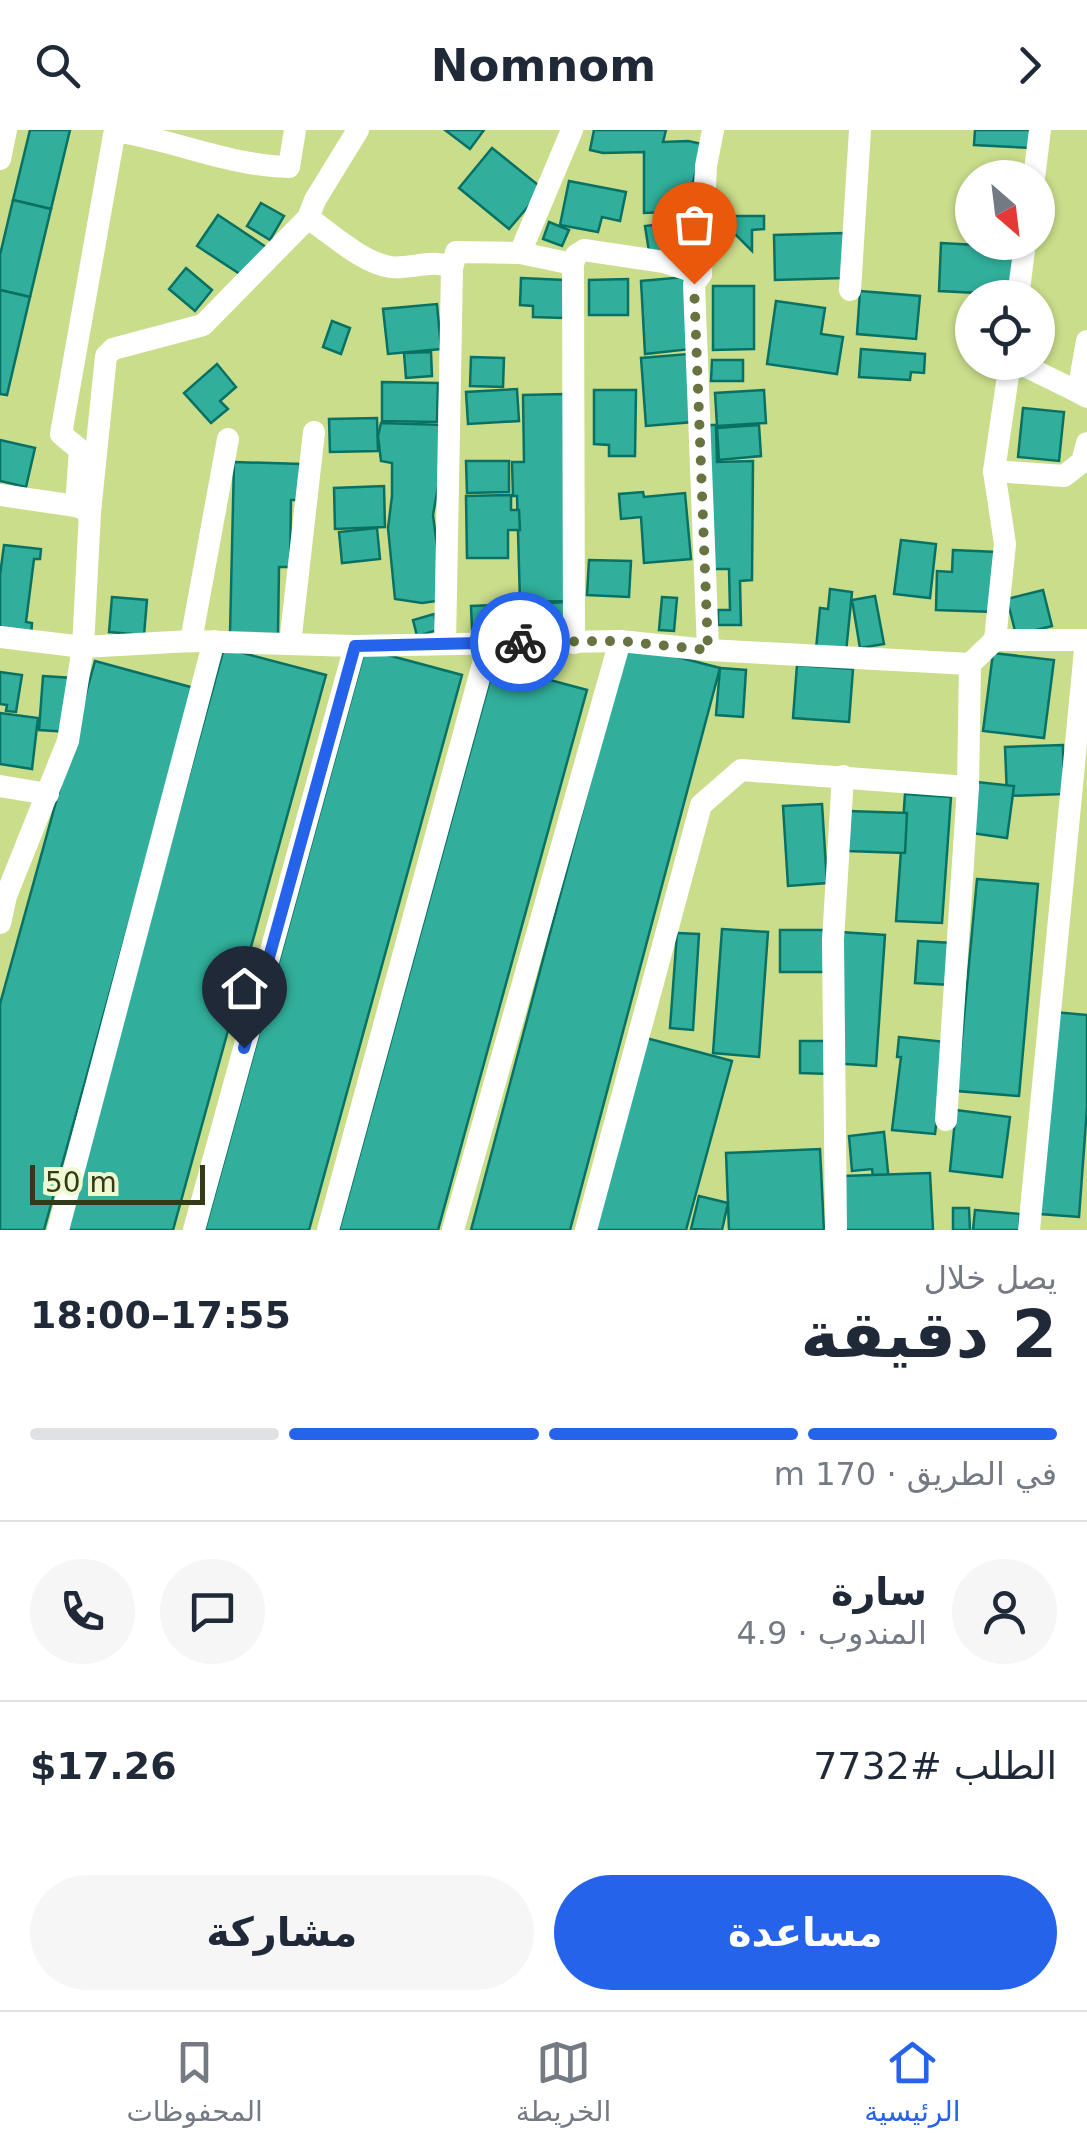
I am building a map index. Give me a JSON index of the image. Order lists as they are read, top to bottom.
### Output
{
  "scale_bar": "50 m",
  "north": "bottom right",
  "page": {
    "header": "Nomnom",
    "scale": "50 m",
    "heading": ["2 دقيقة", "يصل خلال", "17:55–18:00"],
    "panel": [
      "سارة",
      "المندوب · 4.9",
      "الطلب #7732",
      "$17.26"
    ],
    "bar": "في الطريق · 170 m",
    "buttons": ["مساعدة", "مشاركة"],
    "tabs": ["الرئيسية", "الخريطة", "المحفوظات"]
  }
}
